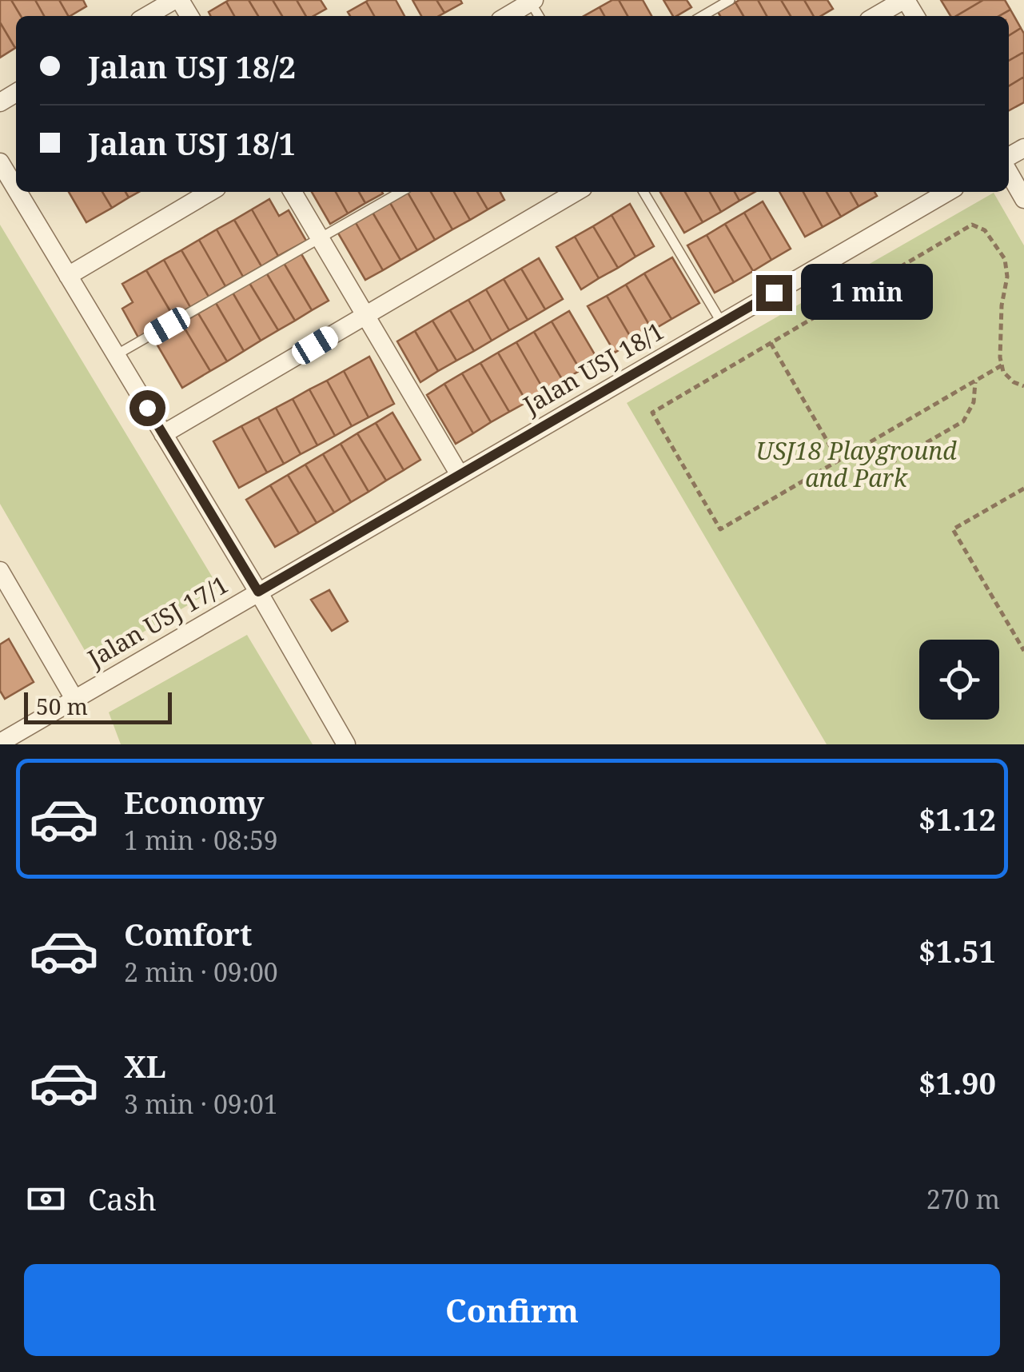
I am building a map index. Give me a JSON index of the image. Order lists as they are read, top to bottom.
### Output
{
  "streets": {
    "street": ["Jalan USJ 18/1", "Jalan USJ 17/1"]
  },
  "crossings": [
    ["Jalan USJ 18/1", "Jalan USJ 17/1"]
  ],
  "parks": ["USJ18 Playground and Park"],
  "scale_bar": "50 m",
  "page": {
    "banner": ["Jalan USJ 18/2", "Jalan USJ 18/1"],
    "bubble": "1 min",
    "scale": "50 m",
    "list": [
      {
        "name": "Economy",
        "note": "1 min · 08:59",
        "value": "$1.12"
      },
      {
        "name": "Comfort",
        "note": "2 min · 09:00",
        "value": "$1.51"
      },
      {
        "name": "XL",
        "note": "3 min · 09:01",
        "value": "$1.90"
      }
    ],
    "pay": ["Cash", "270 m"],
    "buttons": "Confirm"
  }
}
